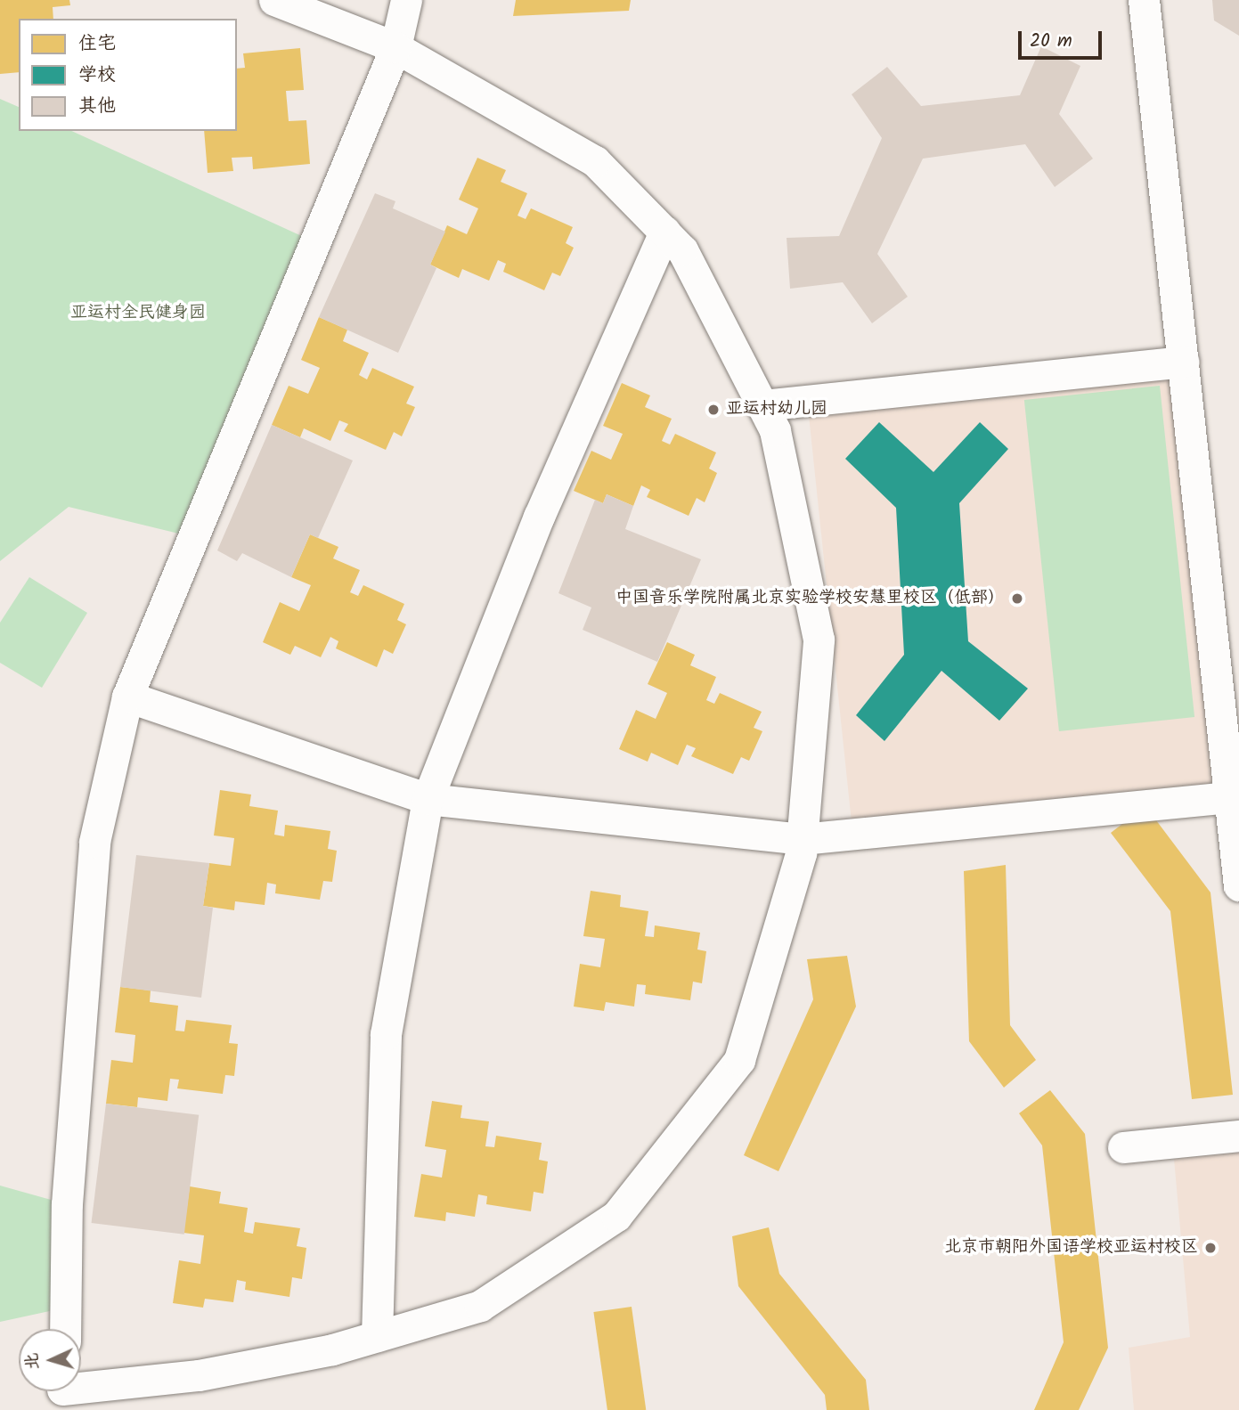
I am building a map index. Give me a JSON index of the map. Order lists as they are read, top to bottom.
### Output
{
  "parks": ["亚运村全民健身园"],
  "places": ["亚运村幼儿园", "中国音乐学院附属北京实验学校安慧里校区（低部）", "北京市朝阳外国语学校亚运村校区"],
  "legend": ["住宅", "学校", "其他"],
  "scale_bar": "20 m",
  "north": "left"
}
